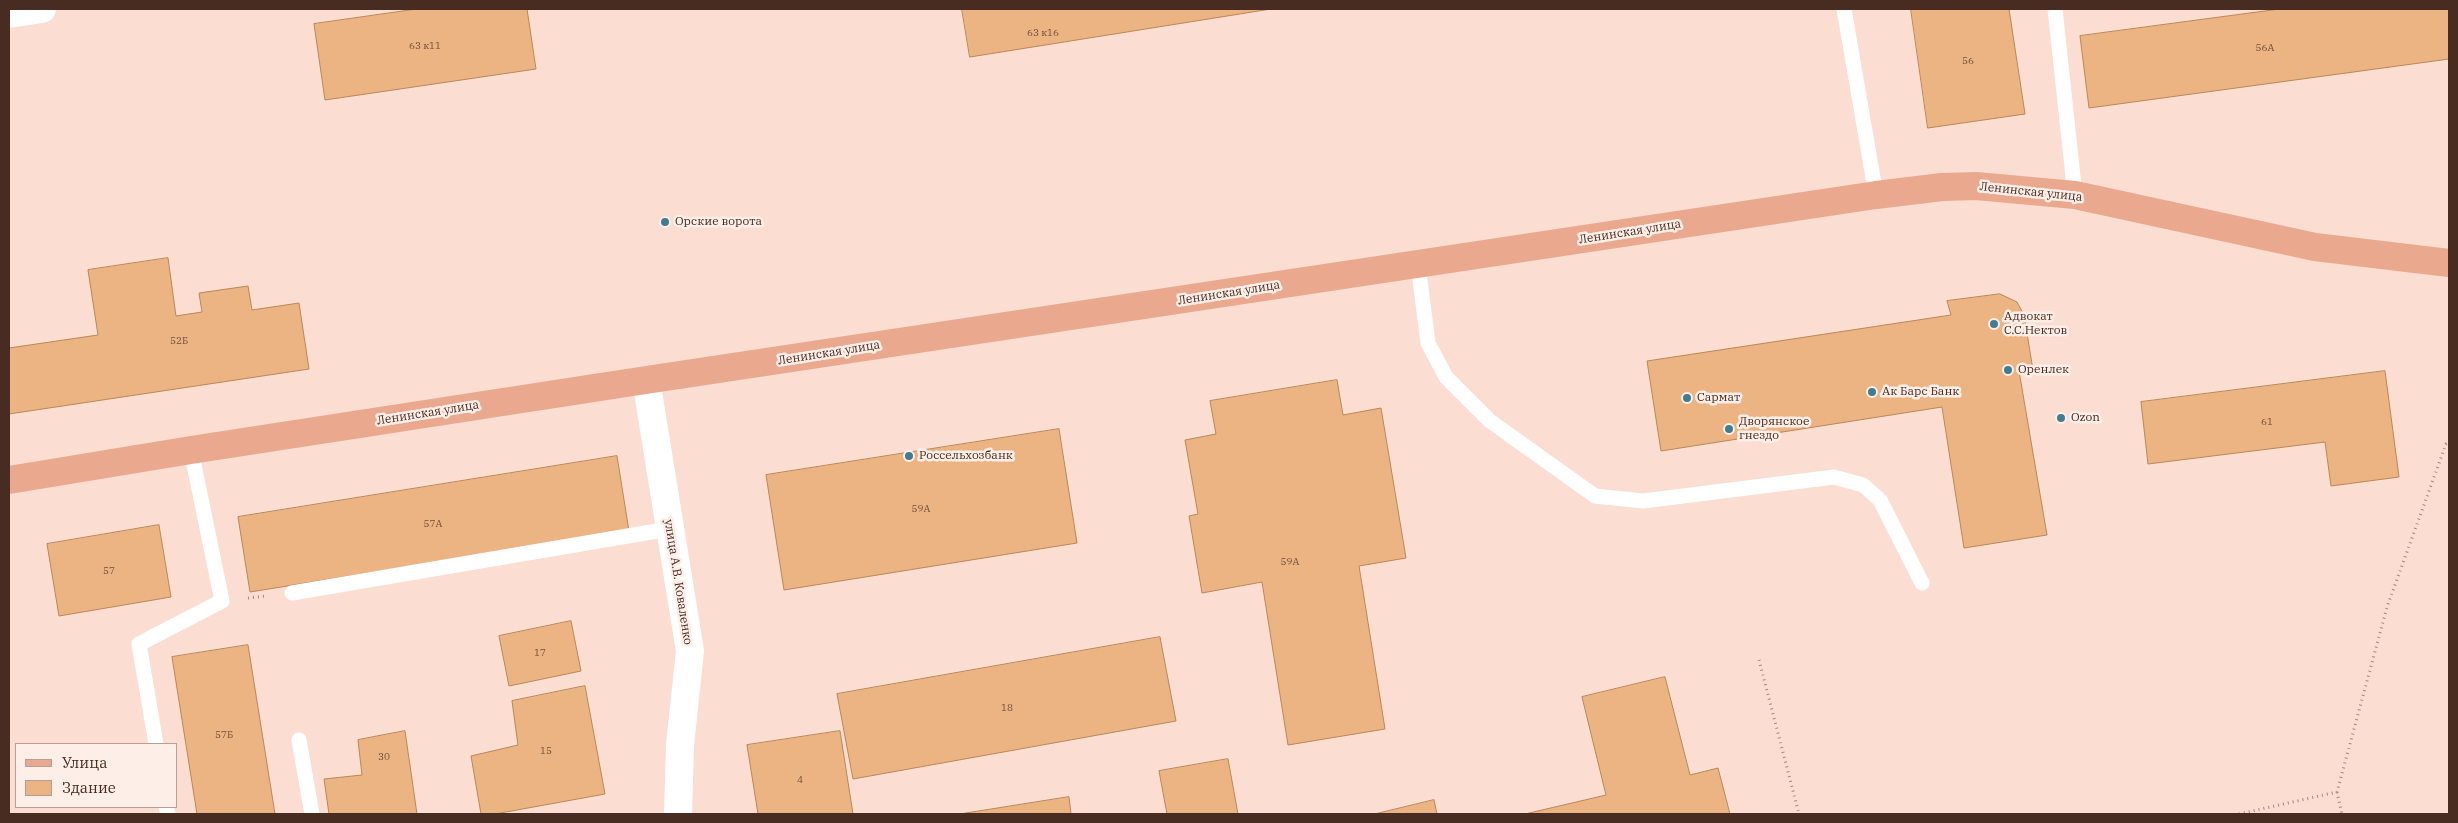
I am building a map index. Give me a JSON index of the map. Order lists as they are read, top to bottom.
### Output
{
  "streets": {
    "main road": ["Ленинская улица"],
    "street": ["улица А.В. Коваленко"]
  },
  "crossings": [
    ["Ленинская улица", "улица А.В. Коваленко"]
  ],
  "places": [
    "Орские ворота",
    "Адвокат С.С.Нектов",
    "Оренлек",
    "Ак Барс Банк",
    "Сармат",
    "Ozon",
    "Дворянское гнездо",
    "Россельхозбанк"
  ],
  "house_numbers": [
    "63 к16",
    "63 к11",
    "56А",
    "56",
    "52Б",
    "61",
    "59А",
    "57А",
    "59А",
    "57",
    "17",
    "18",
    "57Б",
    "15",
    "30",
    "4"
  ],
  "legend": ["Улица", "Здание"]
}
